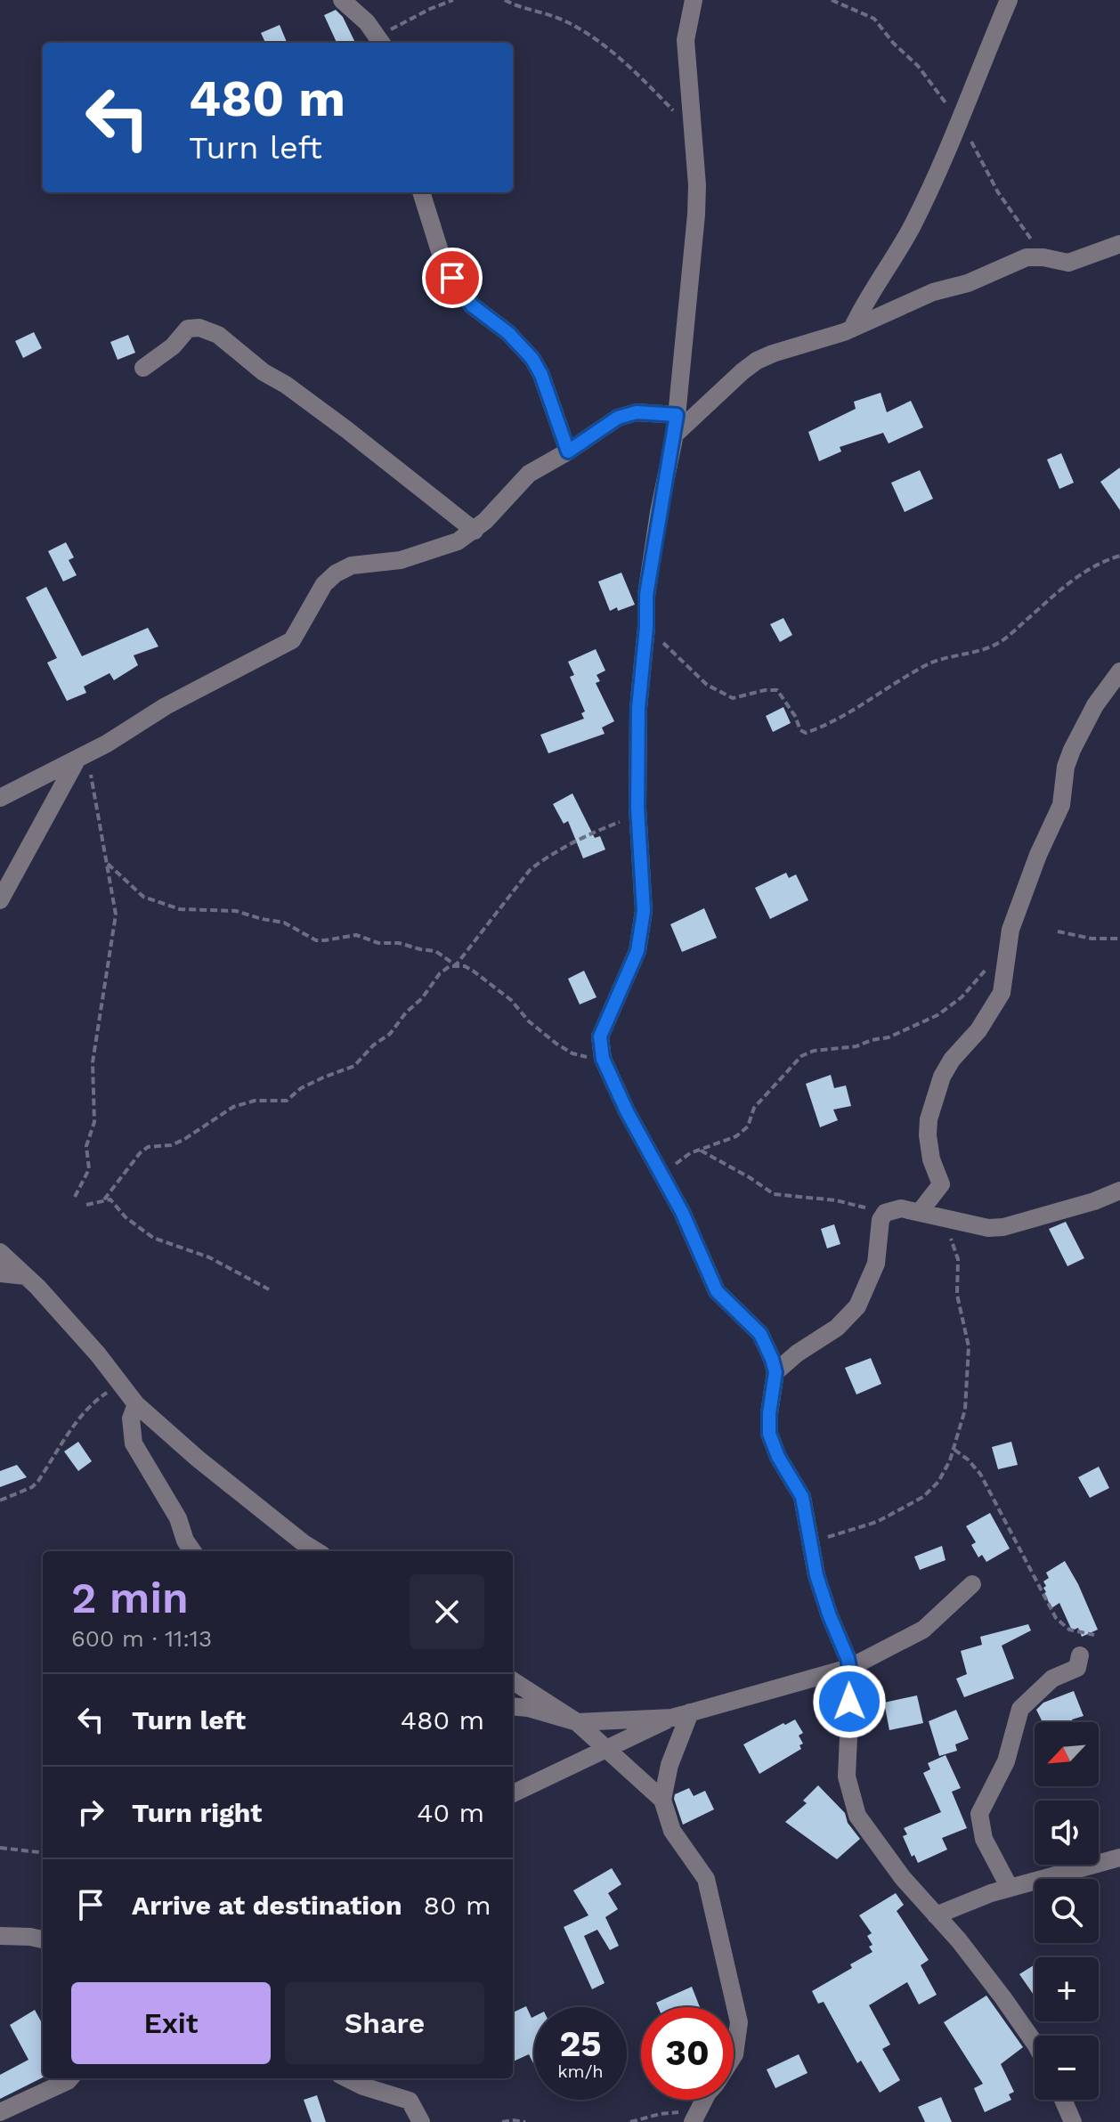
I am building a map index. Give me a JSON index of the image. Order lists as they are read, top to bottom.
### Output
{
  "north": "bottom left",
  "page": {
    "turn": ["480 m", "Turn left"],
    "heading": ["2 min", "600 m · 11:13"],
    "list": [
      {
        "name": "Turn left",
        "value": "480 m"
      },
      {
        "name": "Turn right",
        "value": "40 m"
      },
      {
        "name": "Arrive at destination",
        "value": "80 m"
      }
    ],
    "map_buttons": ["+", "−"],
    "buttons": ["Exit", "Share"],
    "speed": "25 km/h",
    "limit": "30"
  }
}
